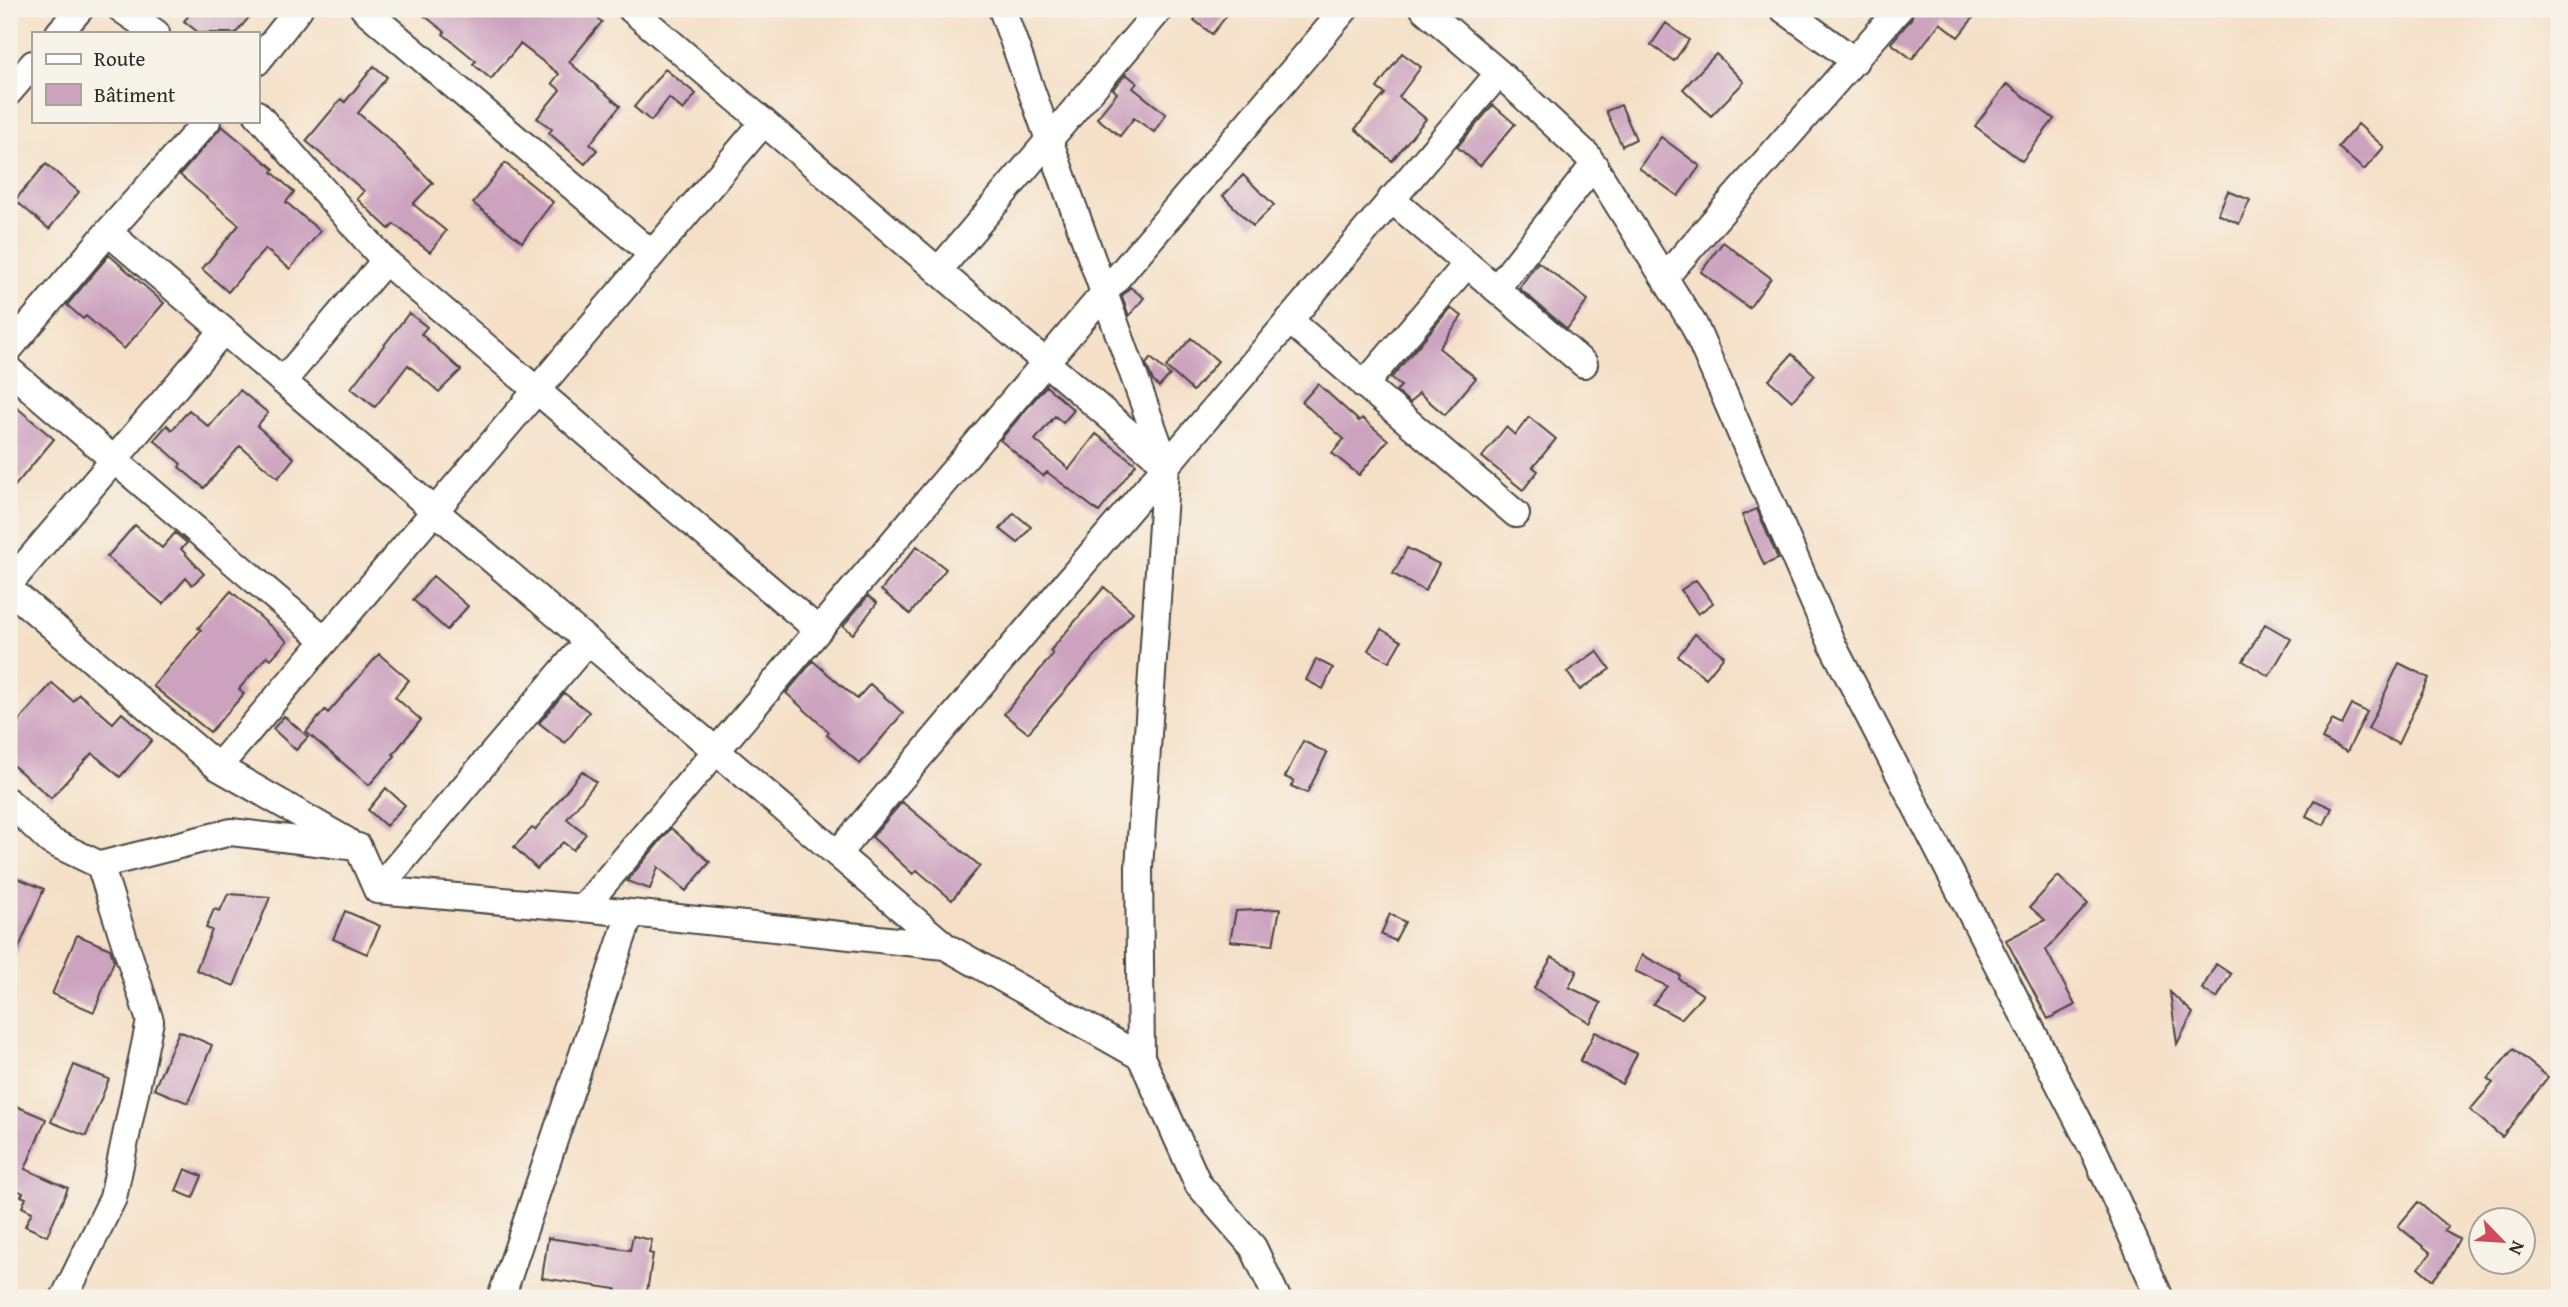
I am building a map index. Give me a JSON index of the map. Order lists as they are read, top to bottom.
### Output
{
  "legend": ["Route", "Bâtiment"],
  "north": "bottom right"
}
